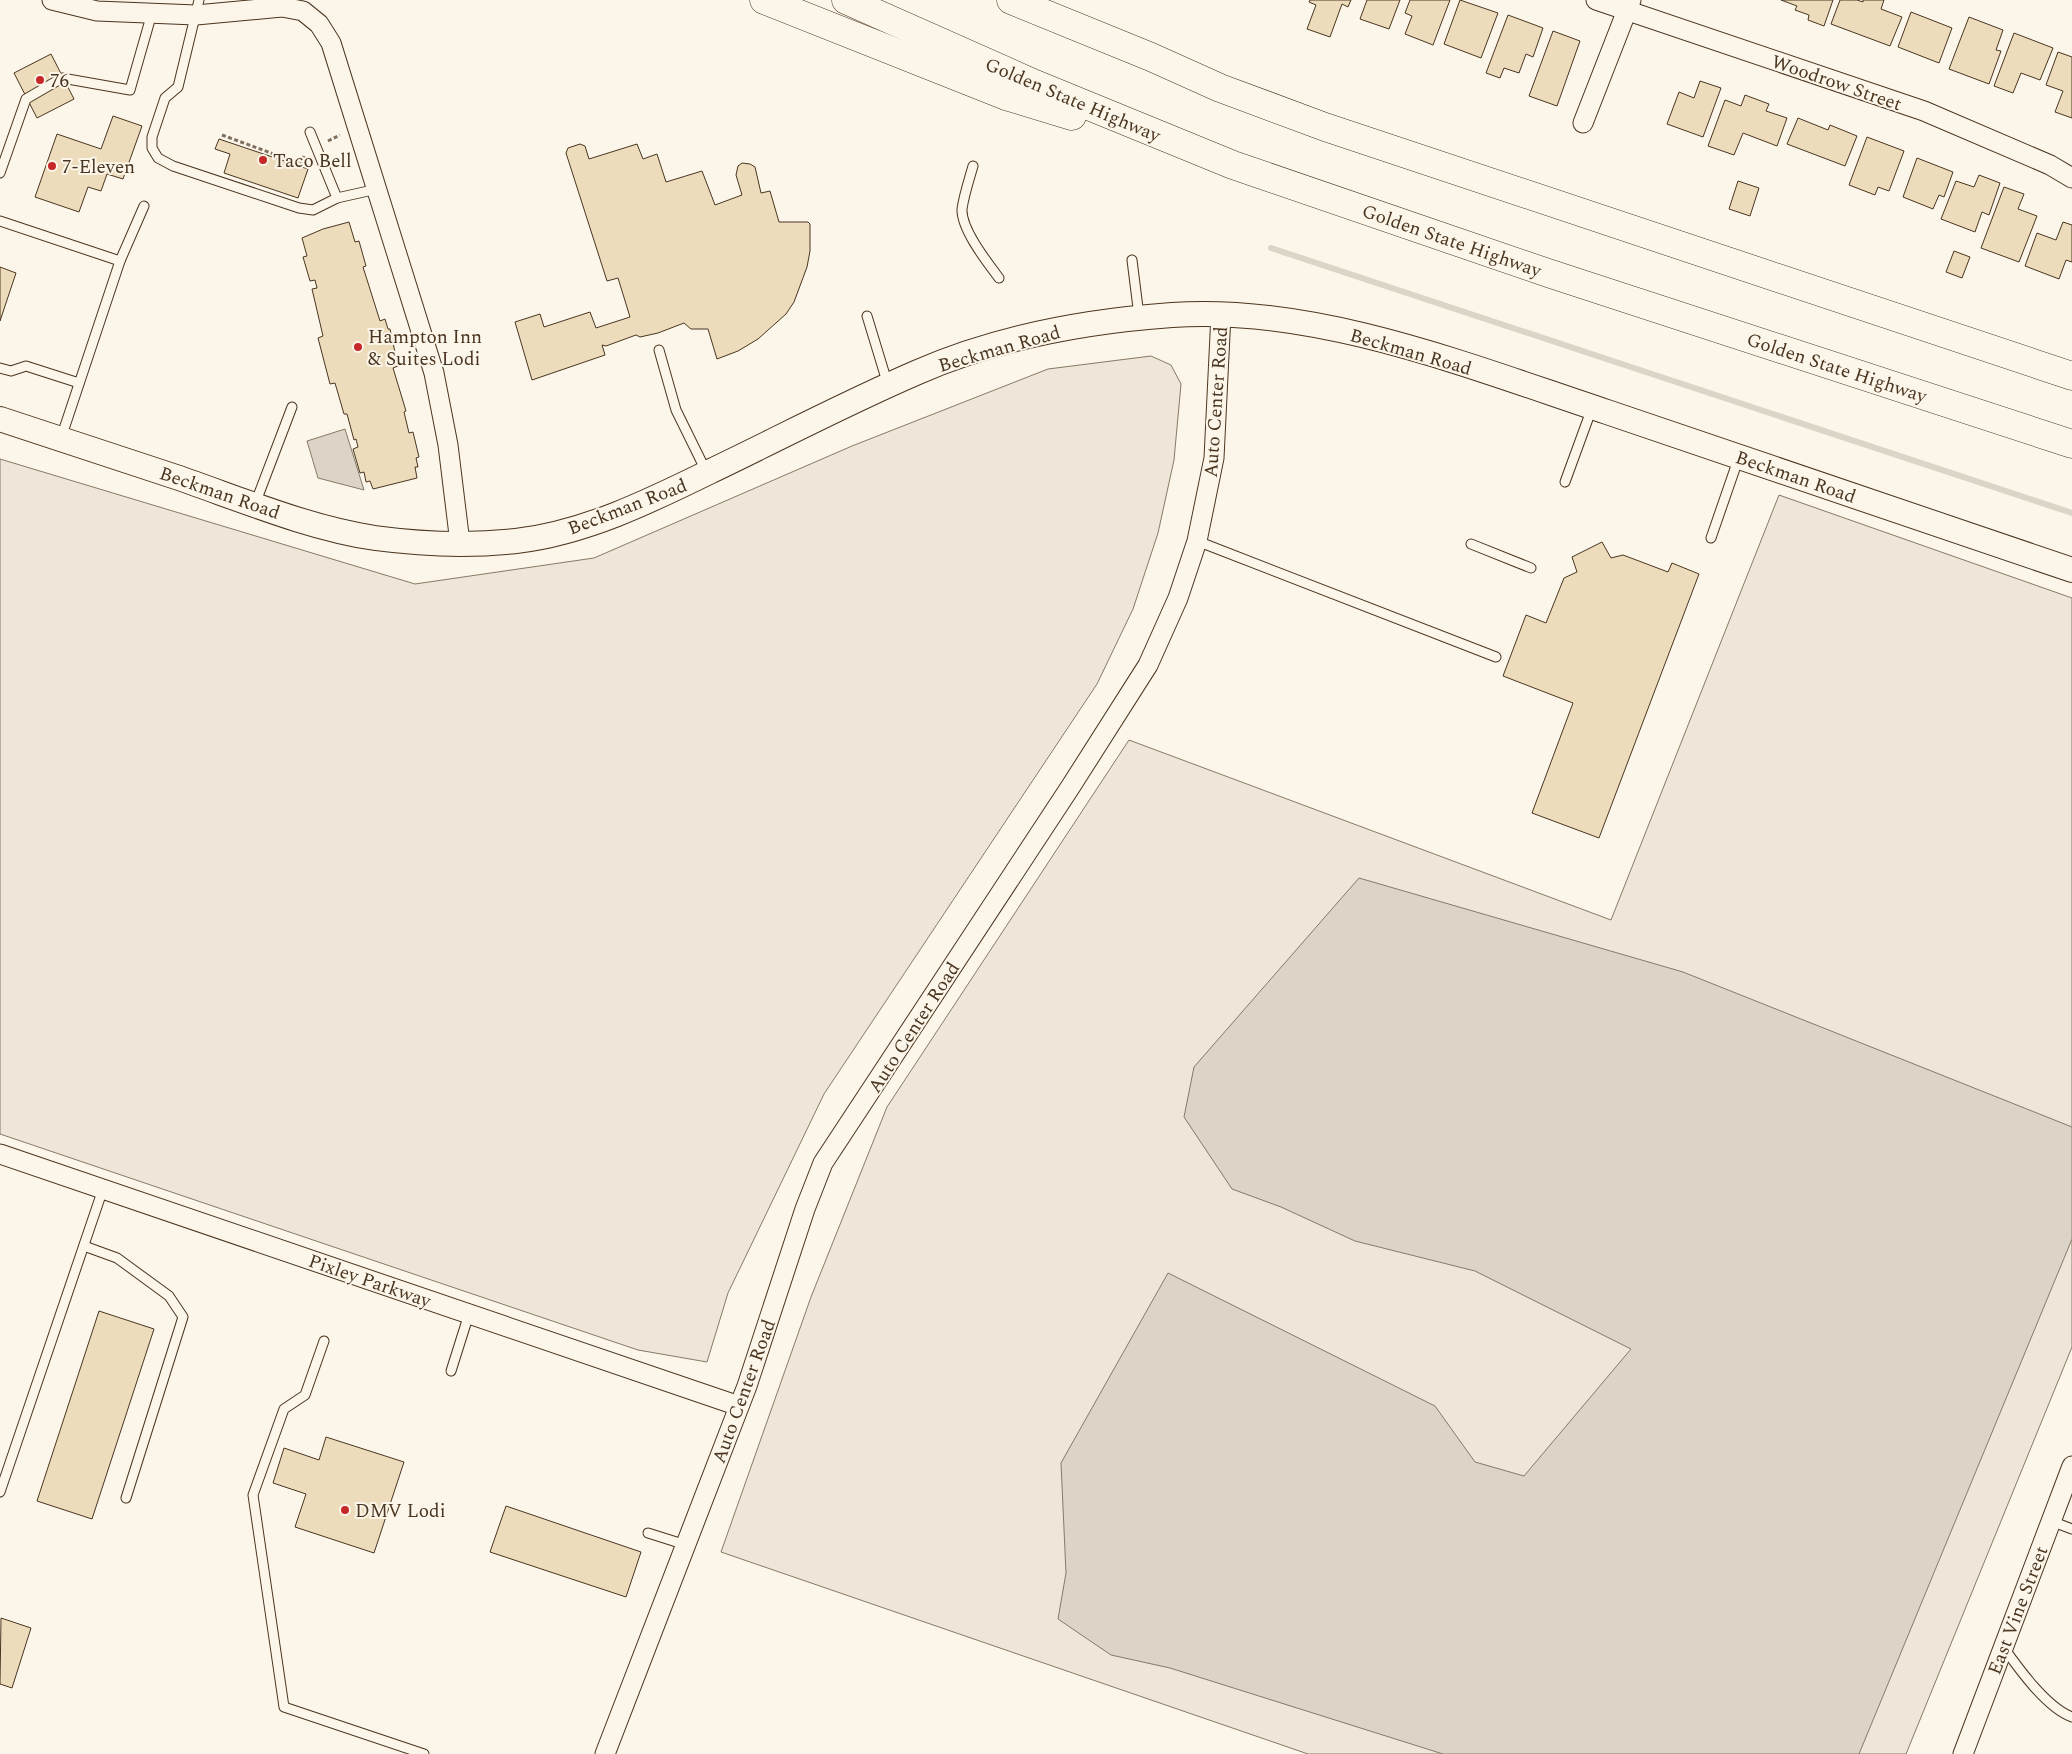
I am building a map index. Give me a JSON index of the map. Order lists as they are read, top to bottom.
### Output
{
  "streets": {
    "highway": ["Golden State Highway"],
    "street": [
      "Woodrow Street",
      "Beckman Road",
      "Auto Center Road",
      "Pixley Parkway",
      "East Vine Street"
    ]
  },
  "crossings": [
    ["Beckman Road", "Auto Center Road"],
    ["Auto Center Road", "Pixley Parkway"]
  ],
  "places": [
    "76",
    "Taco Bell",
    "7-Eleven",
    "Hampton Inn & Suites Lodi",
    "DMV Lodi"
  ]
}
